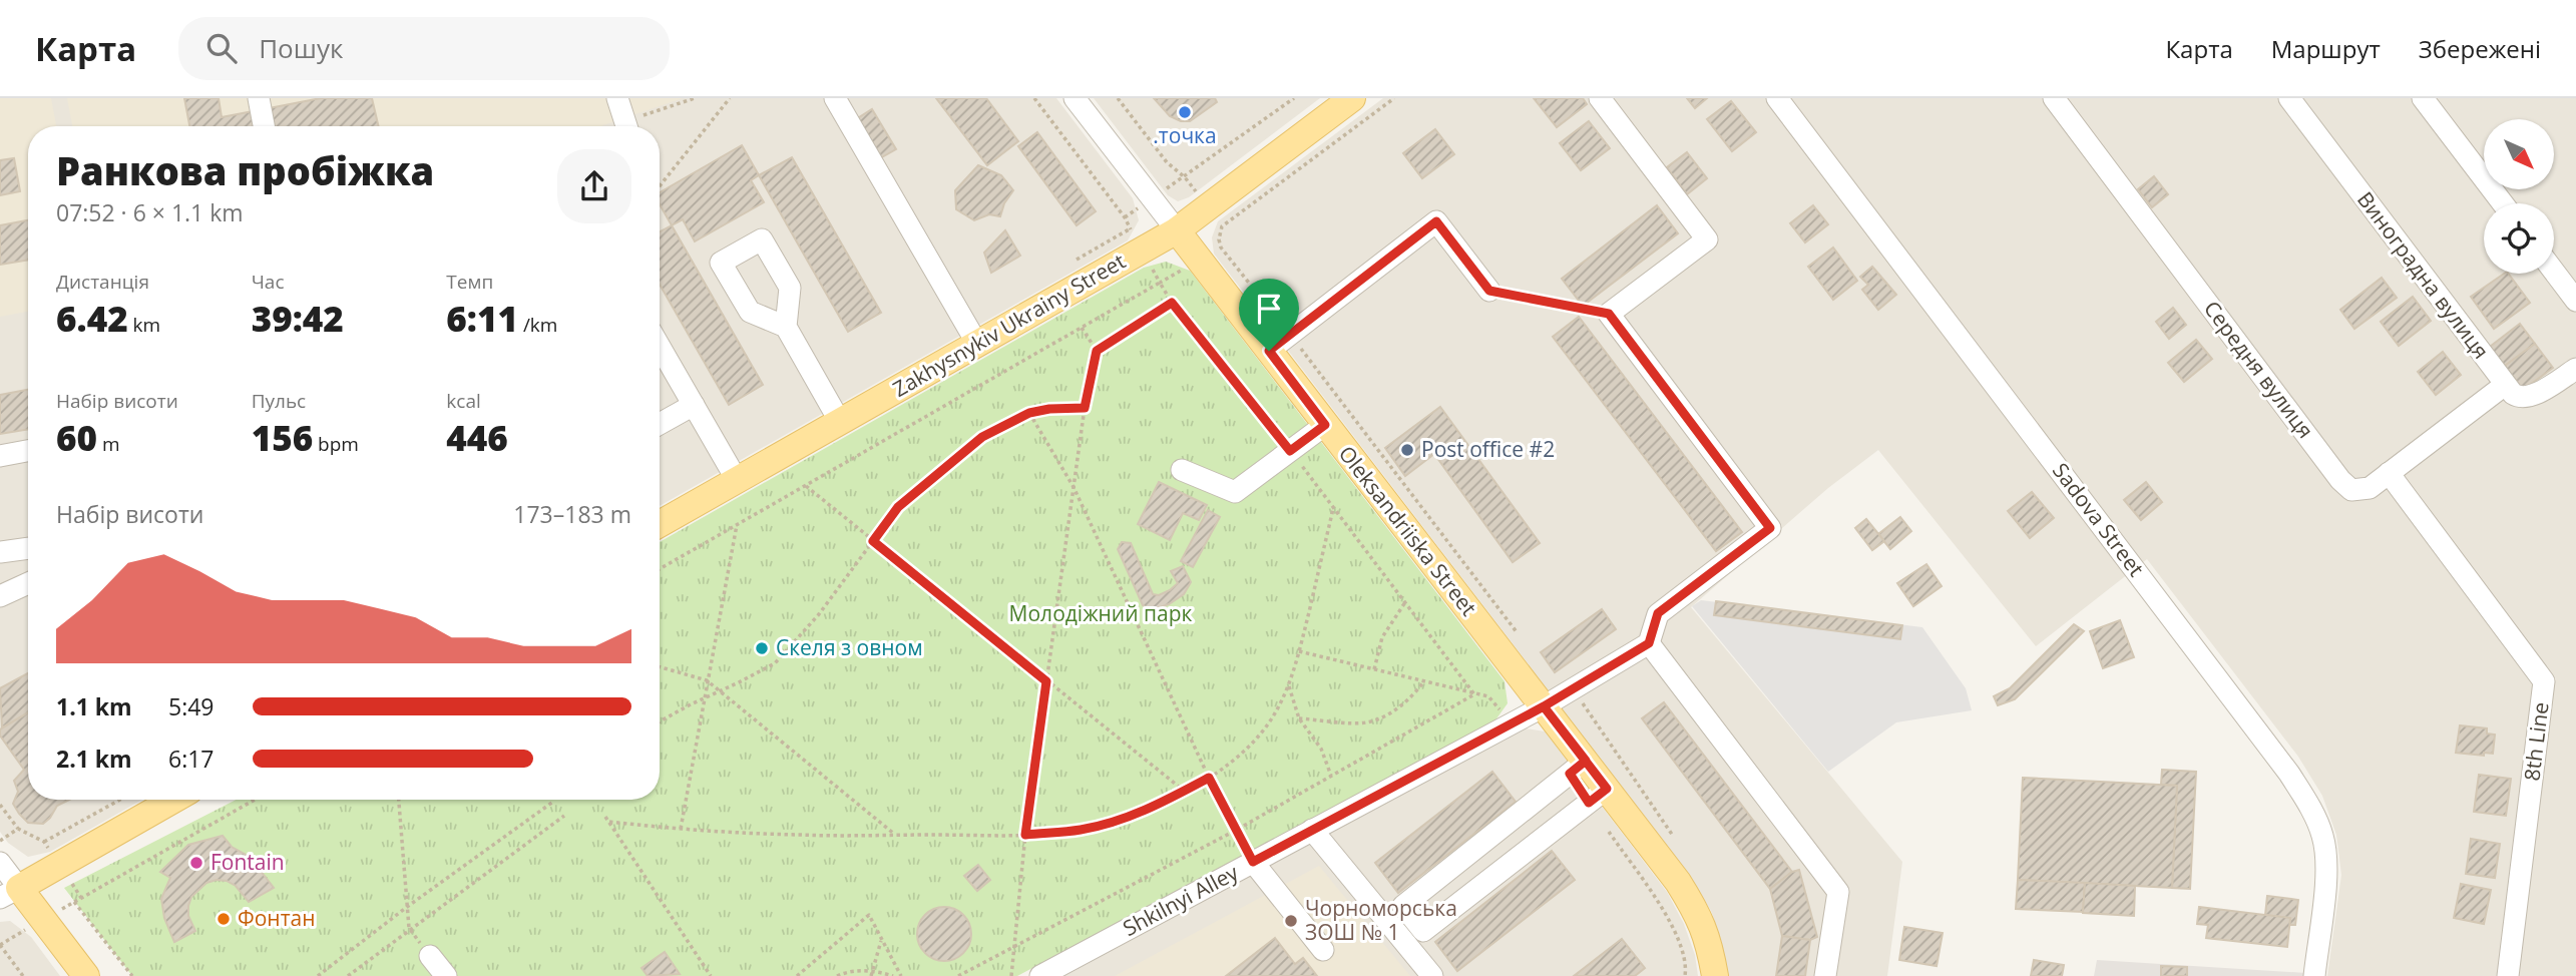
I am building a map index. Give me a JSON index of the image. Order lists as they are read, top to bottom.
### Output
{
  "streets": {
    "main road": ["Zakhysnykiv Ukrainy Street", "Oleksandriiska Street"],
    "street": [
      "Виноградна вулиця",
      "Середня вулиця",
      "Sadova Street",
      "8th Line",
      "Shkilnyi Alley"
    ]
  },
  "crossings": [
    ["Виноградна вулиця", "Середня вулиця"],
    ["Zakhysnykiv Ukrainy Street", "Oleksandriiska Street"],
    ["Середня вулиця", "8th Line"],
    ["Oleksandriiska Street", "Shkilnyi Alley"]
  ],
  "parks": ["Молодіжний парк"],
  "places": [
    ".точка",
    "Post office #2",
    "Скеля з овном",
    "Fontain",
    "Фонтан",
    "Чорноморська ЗОШ № 1"
  ],
  "north": "bottom right",
  "page": {
    "header": "Карта",
    "search": "Пошук",
    "nav": ["Карта", "Маршрут", "Збережені"],
    "heading": ["Ранкова пробіжка", "07:52 · 6 × 1.1 km"],
    "stats": [
      ["Дистанція", "6.42 km"],
      ["Час", "39:42"],
      ["Темп", "6:11 /km"],
      ["Набір висоти", "60 m"],
      ["Пульс", "156 bpm"],
      ["kcal", "446"]
    ],
    "chart": ["Набір висоти", "173–183 m"],
    "list": [
      {
        "name": "1.1 km",
        "note": "5:49"
      },
      {
        "name": "2.1 km",
        "note": "6:17"
      }
    ]
  }
}
